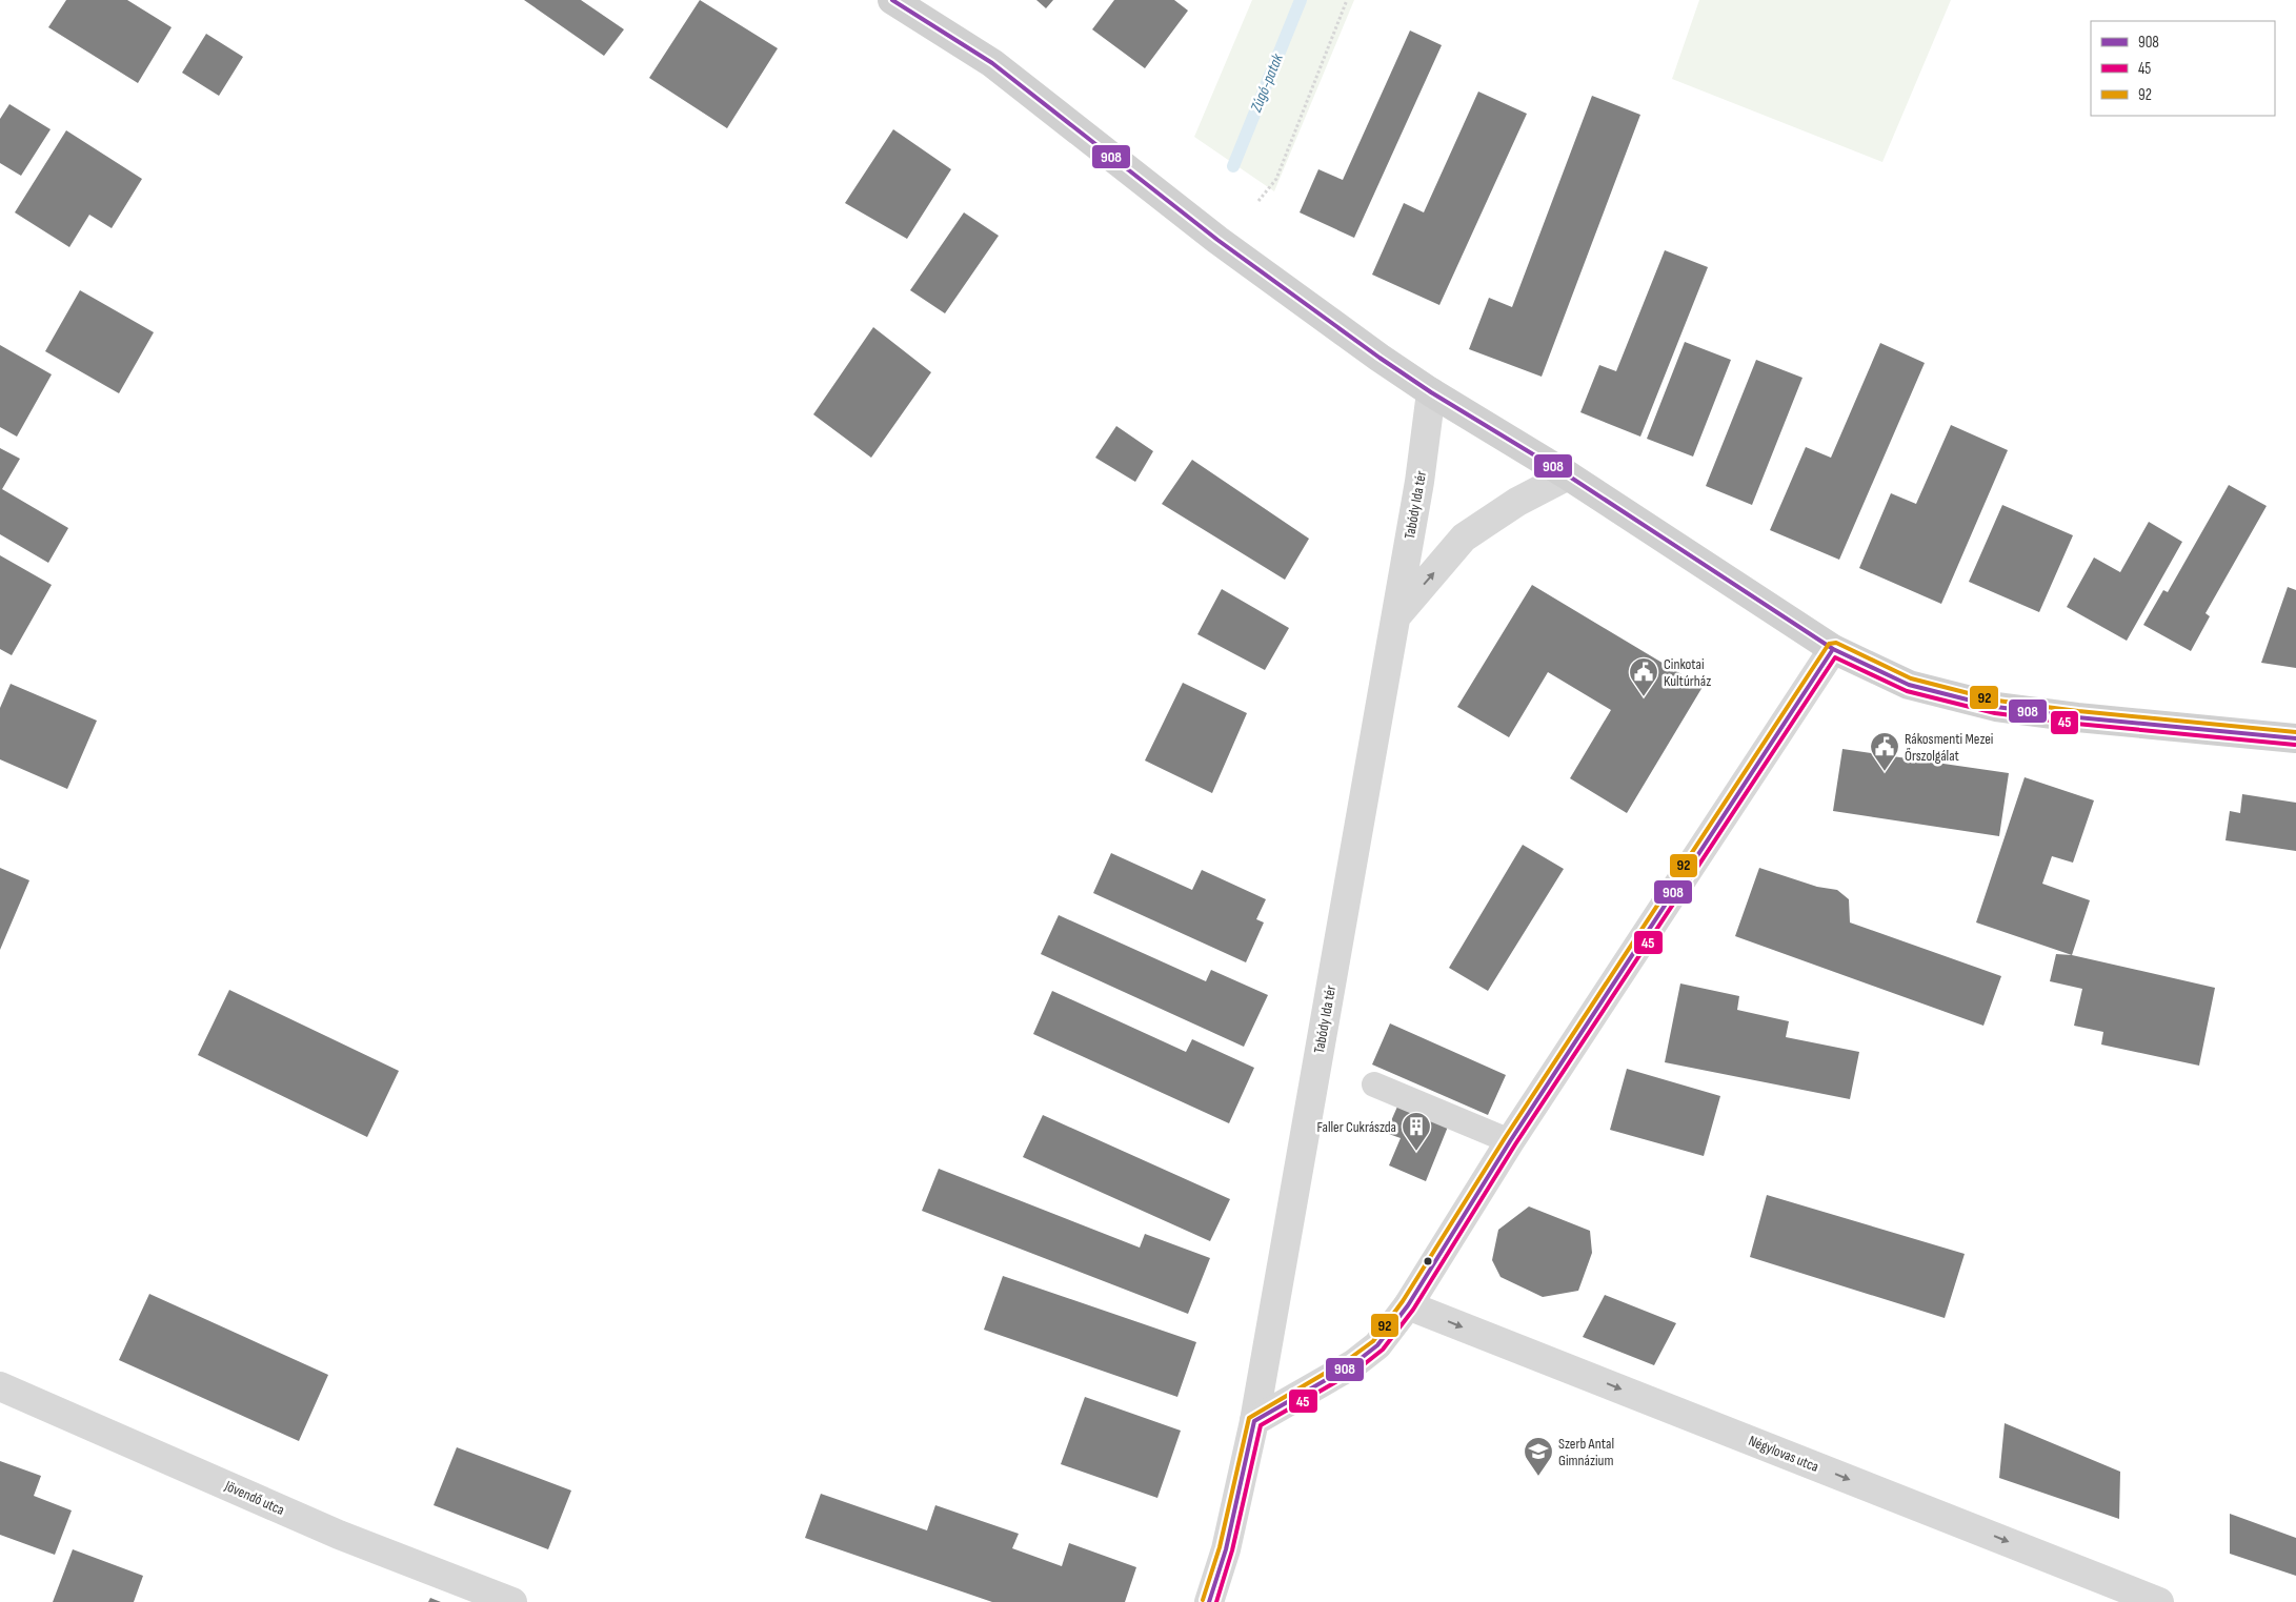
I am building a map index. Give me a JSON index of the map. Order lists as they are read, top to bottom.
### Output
{
  "streets": {
    "street": ["Tabódy Ida tér", "Négylovas utca", "Jövendő utca"]
  },
  "one_way": ["Négylovas utca"],
  "water": ["Zúgó-patak"],
  "places": {
    "public building": ["Cinkotai Kultúrház", "Rákosmenti Mezei Őrszolgálat"],
    "building": ["Faller Cukrászda"],
    "school or university": ["Szerb Antal Gimnázium"]
  },
  "lines": ["transit line 908", "transit line 92", "transit line 45"],
  "legend": ["908", "45", "92"]
}
